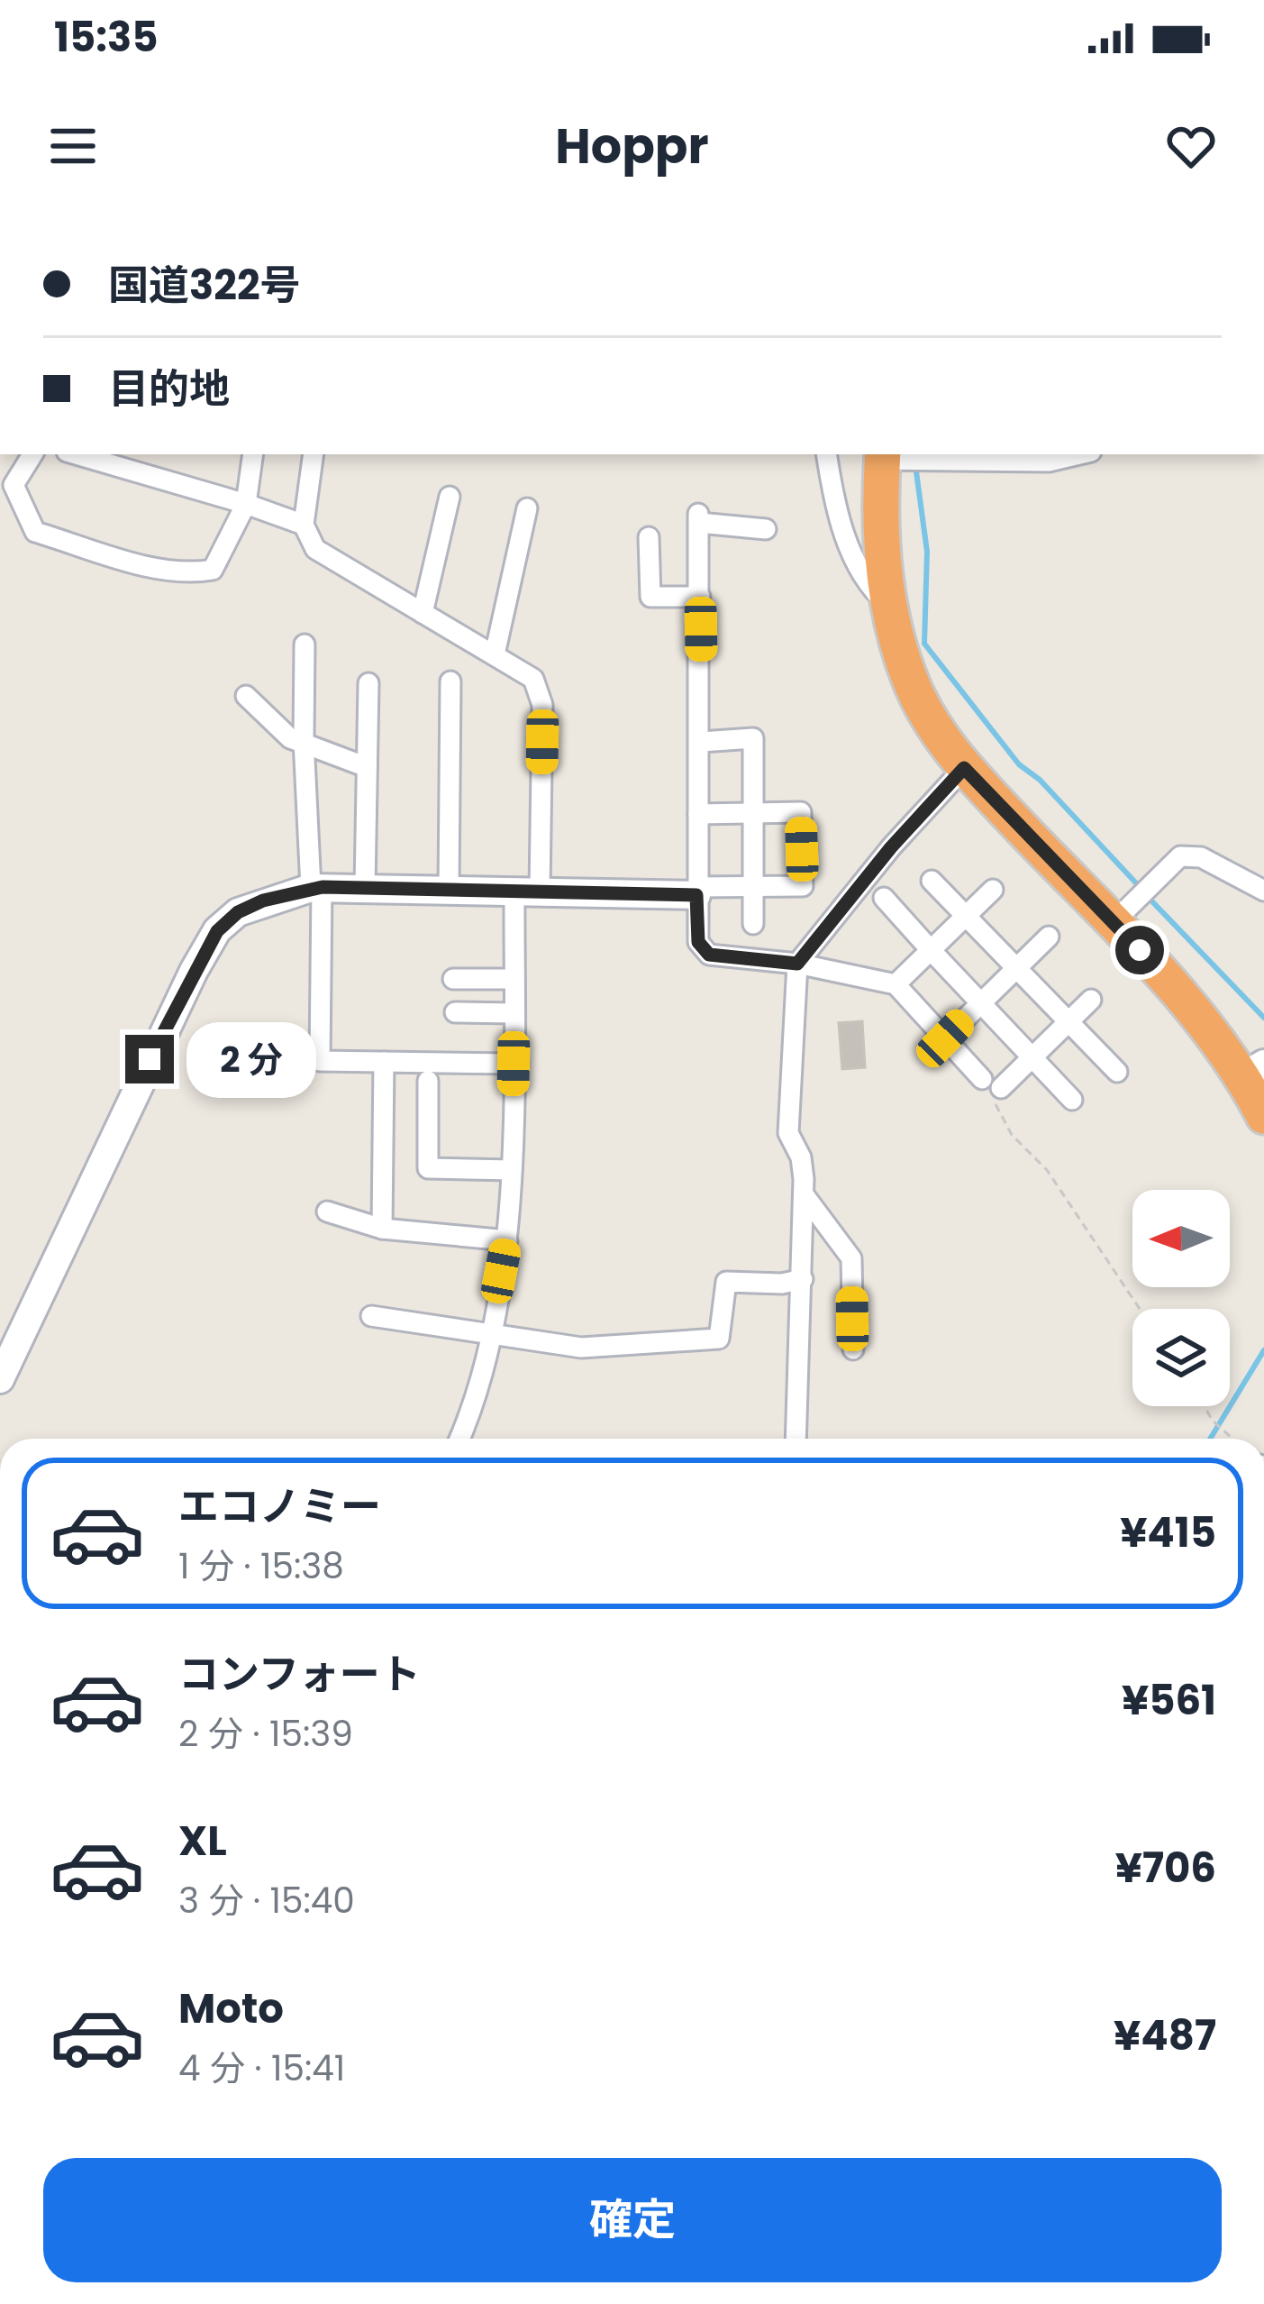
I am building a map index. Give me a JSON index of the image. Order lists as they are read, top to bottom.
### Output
{
  "north": "left",
  "page": {
    "status": "15:35",
    "header": "Hoppr",
    "banner": ["国道322号", "目的地"],
    "bubble": "2 分",
    "list": [
      {
        "name": "エコノミー",
        "note": "1 分 · 15:38",
        "value": "¥415"
      },
      {
        "name": "コンフォート",
        "note": "2 分 · 15:39",
        "value": "¥561"
      },
      {
        "name": "XL",
        "note": "3 分 · 15:40",
        "value": "¥706"
      },
      {
        "name": "Moto",
        "note": "4 分 · 15:41",
        "value": "¥487"
      }
    ],
    "buttons": "確定"
  }
}
